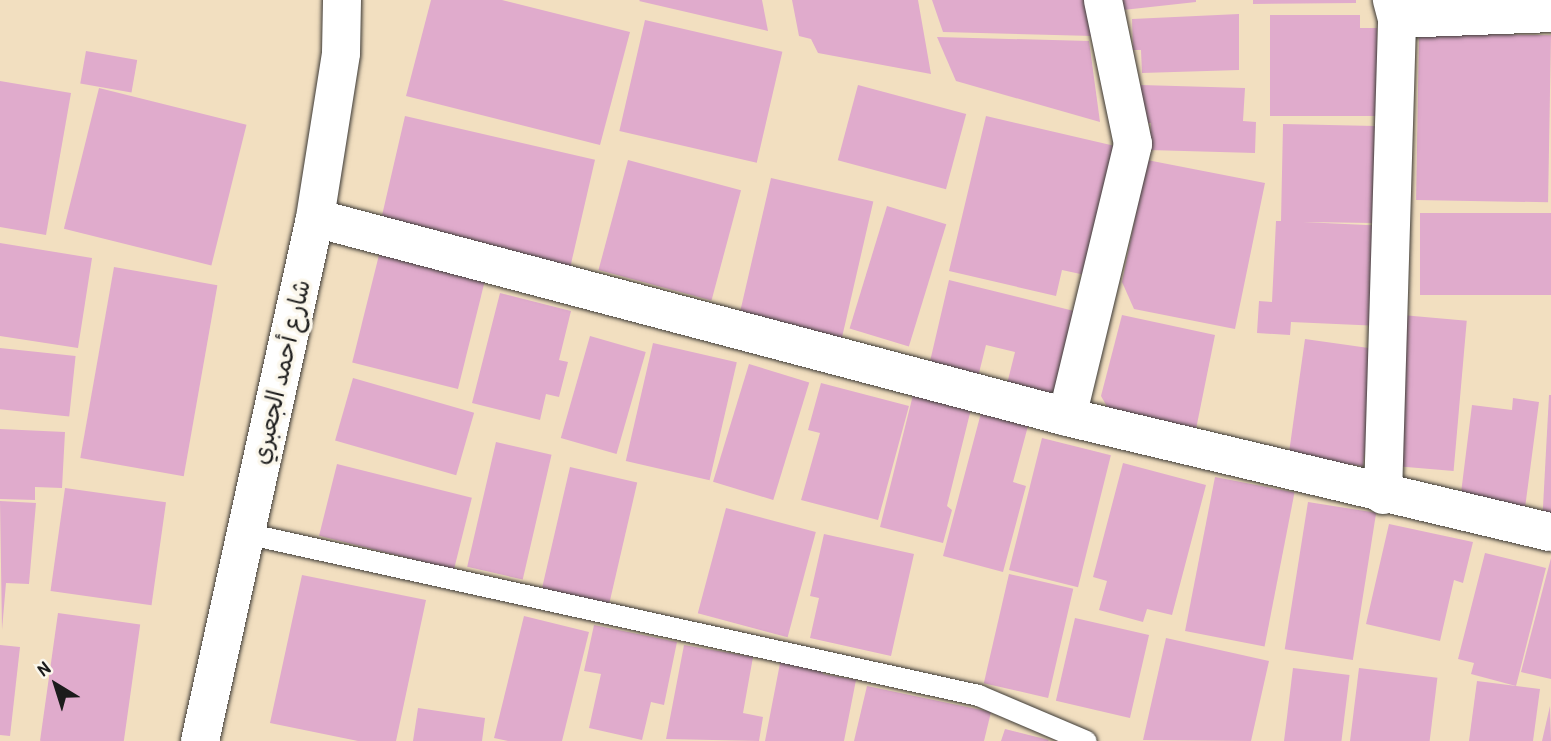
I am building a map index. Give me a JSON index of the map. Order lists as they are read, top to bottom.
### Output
{
  "streets": {
    "street": ["شارع أحمد الجعبري"]
  },
  "north": "top left"
}
